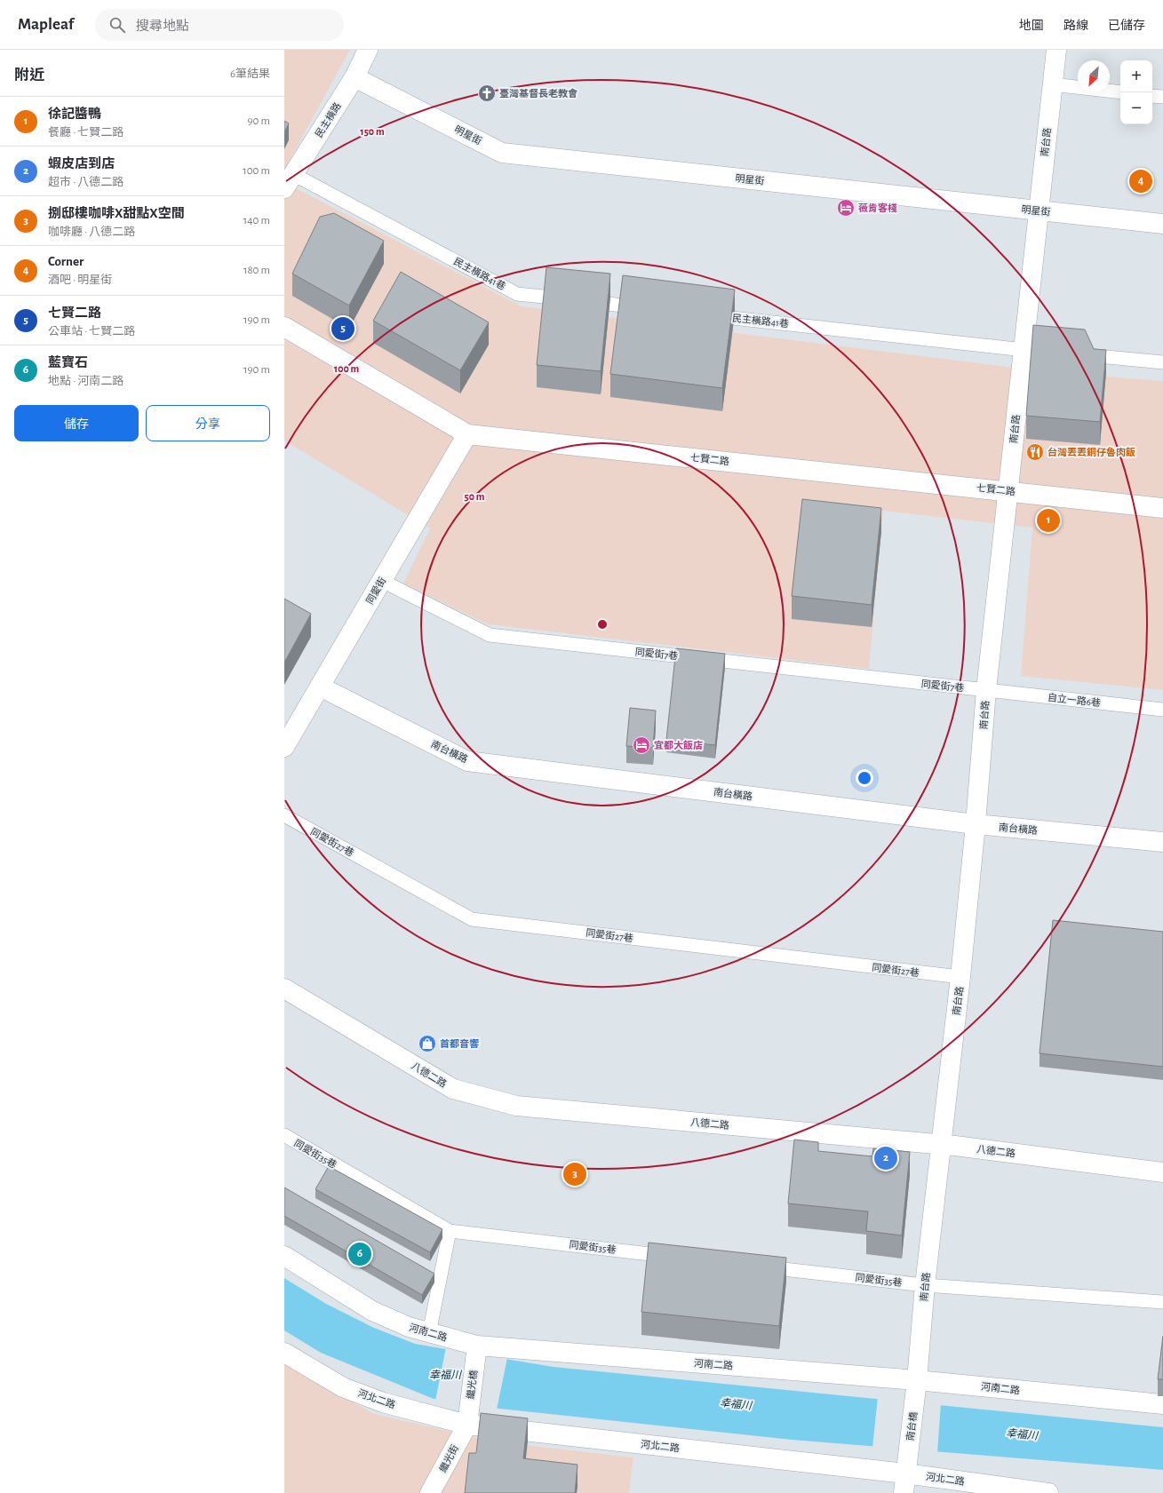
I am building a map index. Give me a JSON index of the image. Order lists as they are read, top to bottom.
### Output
{
  "streets": {
    "street": [
      "民主橫路",
      "明星街",
      "南台路",
      "七賢二路",
      "同愛街",
      "南台橫路",
      "八德二路",
      "河南二路",
      "繼光橋",
      "河北二路",
      "南台橋",
      "繼光街"
    ],
    "lane": [
      "民主橫路41巷",
      "同愛街7巷",
      "自立一路6巷",
      "同愛街27巷",
      "同愛街35巷"
    ]
  },
  "crossings": [
    ["民主橫路", "明星街"],
    ["民主橫路", "民主橫路41巷"],
    ["明星街", "南台路"],
    ["南台路", "民主橫路41巷"],
    ["南台路", "七賢二路"],
    ["南台路", "同愛街7巷"],
    ["南台路", "自立一路6巷"],
    ["南台路", "南台橫路"],
    ["南台路", "同愛街27巷"],
    ["南台路", "八德二路"],
    ["南台路", "同愛街35巷"],
    ["南台路", "河南二路"],
    ["南台路", "南台橋"],
    ["七賢二路", "同愛街"],
    ["同愛街", "同愛街7巷"],
    ["同愛街", "南台橫路"],
    ["同愛街7巷", "自立一路6巷"],
    ["河南二路", "繼光橋"],
    ["河南二路", "南台橋"],
    ["繼光橋", "河北二路"],
    ["繼光橋", "繼光街"],
    ["河北二路", "南台橋"],
    ["河北二路", "繼光街"]
  ],
  "water": ["幸福川"],
  "places": {
    "church": ["臺灣基督長老教會"],
    "hotel": ["薇肯客棧", "宜都大飯店"],
    "restaurant": ["台灣丟丟銅仔魯肉飯"],
    "shop": ["首都音響"]
  },
  "north": "bottom left",
  "page": {
    "header": "Mapleaf",
    "search": "搜尋地點",
    "nav": ["地圖", "路線", "已儲存"],
    "heading": ["附近", "6筆結果"],
    "map_buttons": ["+", "−"],
    "list": [
      {
        "mark": "1",
        "name": "徐記醬鴨",
        "note": "餐廳 · 七賢二路",
        "value": "90 m"
      },
      {
        "mark": "2",
        "name": "蝦皮店到店",
        "note": "超市 · 八德二路",
        "value": "100 m"
      },
      {
        "mark": "3",
        "name": "捌邸樓咖啡X甜點X空間",
        "note": "咖啡廳 · 八德二路",
        "value": "140 m"
      },
      {
        "mark": "4",
        "name": "Corner",
        "note": "酒吧 · 明星街",
        "value": "180 m"
      },
      {
        "mark": "5",
        "name": "七賢二路",
        "note": "公車站 · 七賢二路",
        "value": "190 m"
      },
      {
        "mark": "6",
        "name": "藍寶石",
        "note": "地點 · 河南二路",
        "value": "190 m"
      }
    ],
    "pins": [
      "4",
      "5",
      "1",
      "2",
      "3",
      "6"
    ],
    "buttons": ["儲存", "分享"]
  },
  "rings": ["150 m", "100 m", "50 m"]
}
